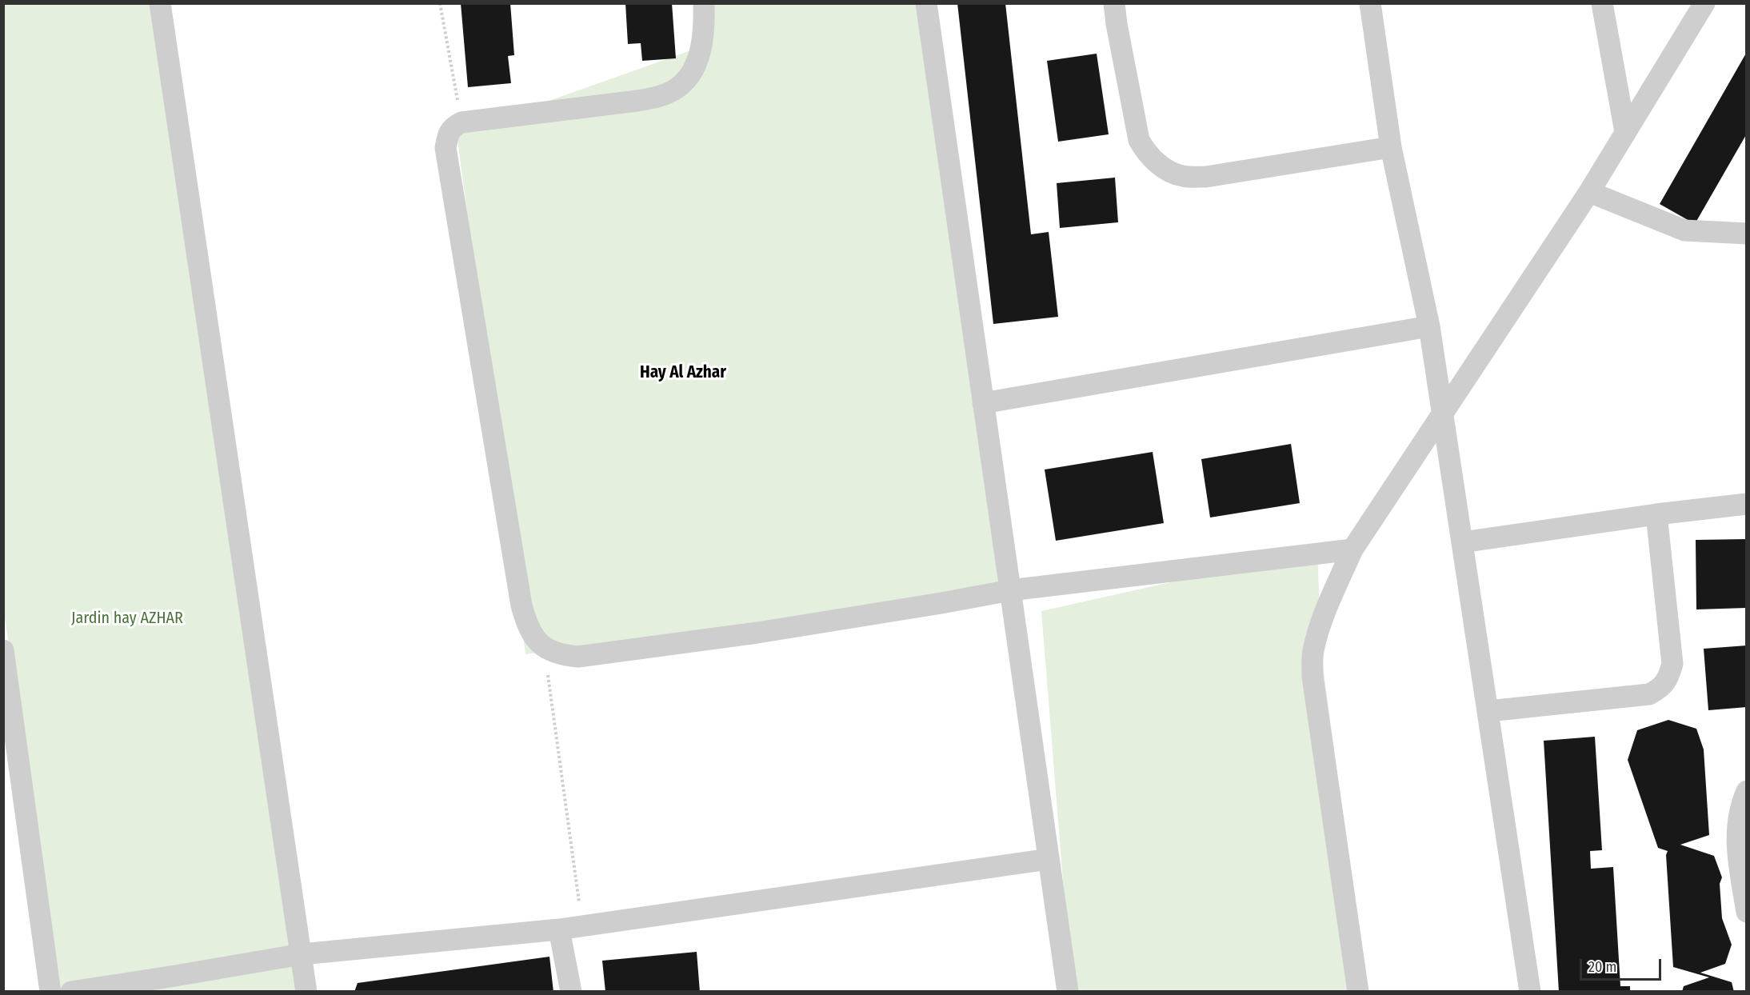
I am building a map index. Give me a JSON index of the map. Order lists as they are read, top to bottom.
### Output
{
  "districts": ["Hay Al Azhar"],
  "parks": ["Jardin hay AZHAR"],
  "scale_bar": "20 m"
}
